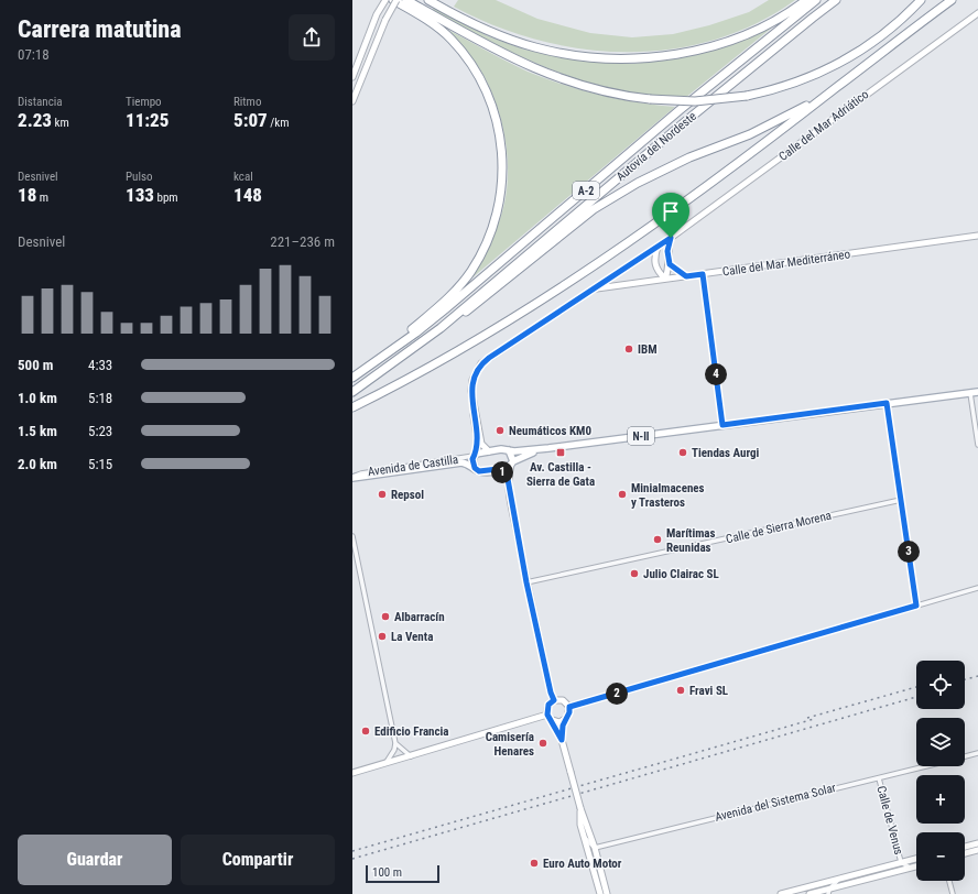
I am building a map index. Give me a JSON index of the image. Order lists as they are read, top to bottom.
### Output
{
  "streets": {
    "highway": ["Autovía del Nordeste", "A-2"],
    "main road": ["N-II", "Avenida de Castilla"],
    "street": [
      "Calle del Mar Adriático",
      "Calle del Mar Mediterráneo",
      "Calle de Sierra Morena",
      "Avenida del Sistema Solar",
      "Calle de Venus"
    ]
  },
  "crossings": [
    ["Calle del Mar Adriático", "Calle del Mar Mediterráneo"],
    ["Calle del Mar Adriático", "N-II"],
    ["Calle del Mar Adriático", "Avenida de Castilla"],
    ["N-II", "Avenida de Castilla"],
    ["Avenida del Sistema Solar", "Calle de Venus"]
  ],
  "places": {
    "other": [
      "IBM",
      "Neumáticos KM0",
      "Tiendas Aurgi",
      "Repsol",
      "Minialmacenes y Trasteros",
      "Marítimas Reunidas",
      "Julio Clairac SL",
      "Albarracín",
      "La Venta",
      "Fravi SL",
      "Edificio Francia",
      "Camisería Henares",
      "Euro Auto Motor"
    ],
    "transit": ["Av. Castilla - Sierra de Gata"]
  },
  "scale_bar": "100 m",
  "page": {
    "heading": ["Carrera matutina", "07:18"],
    "stats": [
      ["Distancia", "2.23 km"],
      ["Tiempo", "11:25"],
      ["Ritmo", "5:07 /km"],
      ["Desnivel", "18 m"],
      ["Pulso", "133 bpm"],
      ["kcal", "148"]
    ],
    "chart": ["Desnivel", "221–236 m"],
    "list": [
      {
        "name": "500 m",
        "note": "4:33"
      },
      {
        "name": "1.0 km",
        "note": "5:18"
      },
      {
        "name": "1.5 km",
        "note": "5:23"
      },
      {
        "name": "2.0 km",
        "note": "5:15"
      }
    ],
    "pins": [
      "4",
      "1",
      "3",
      "2"
    ],
    "map_buttons": ["+", "−"],
    "buttons": ["Guardar", "Compartir"],
    "scale": "100 m"
  }
}
